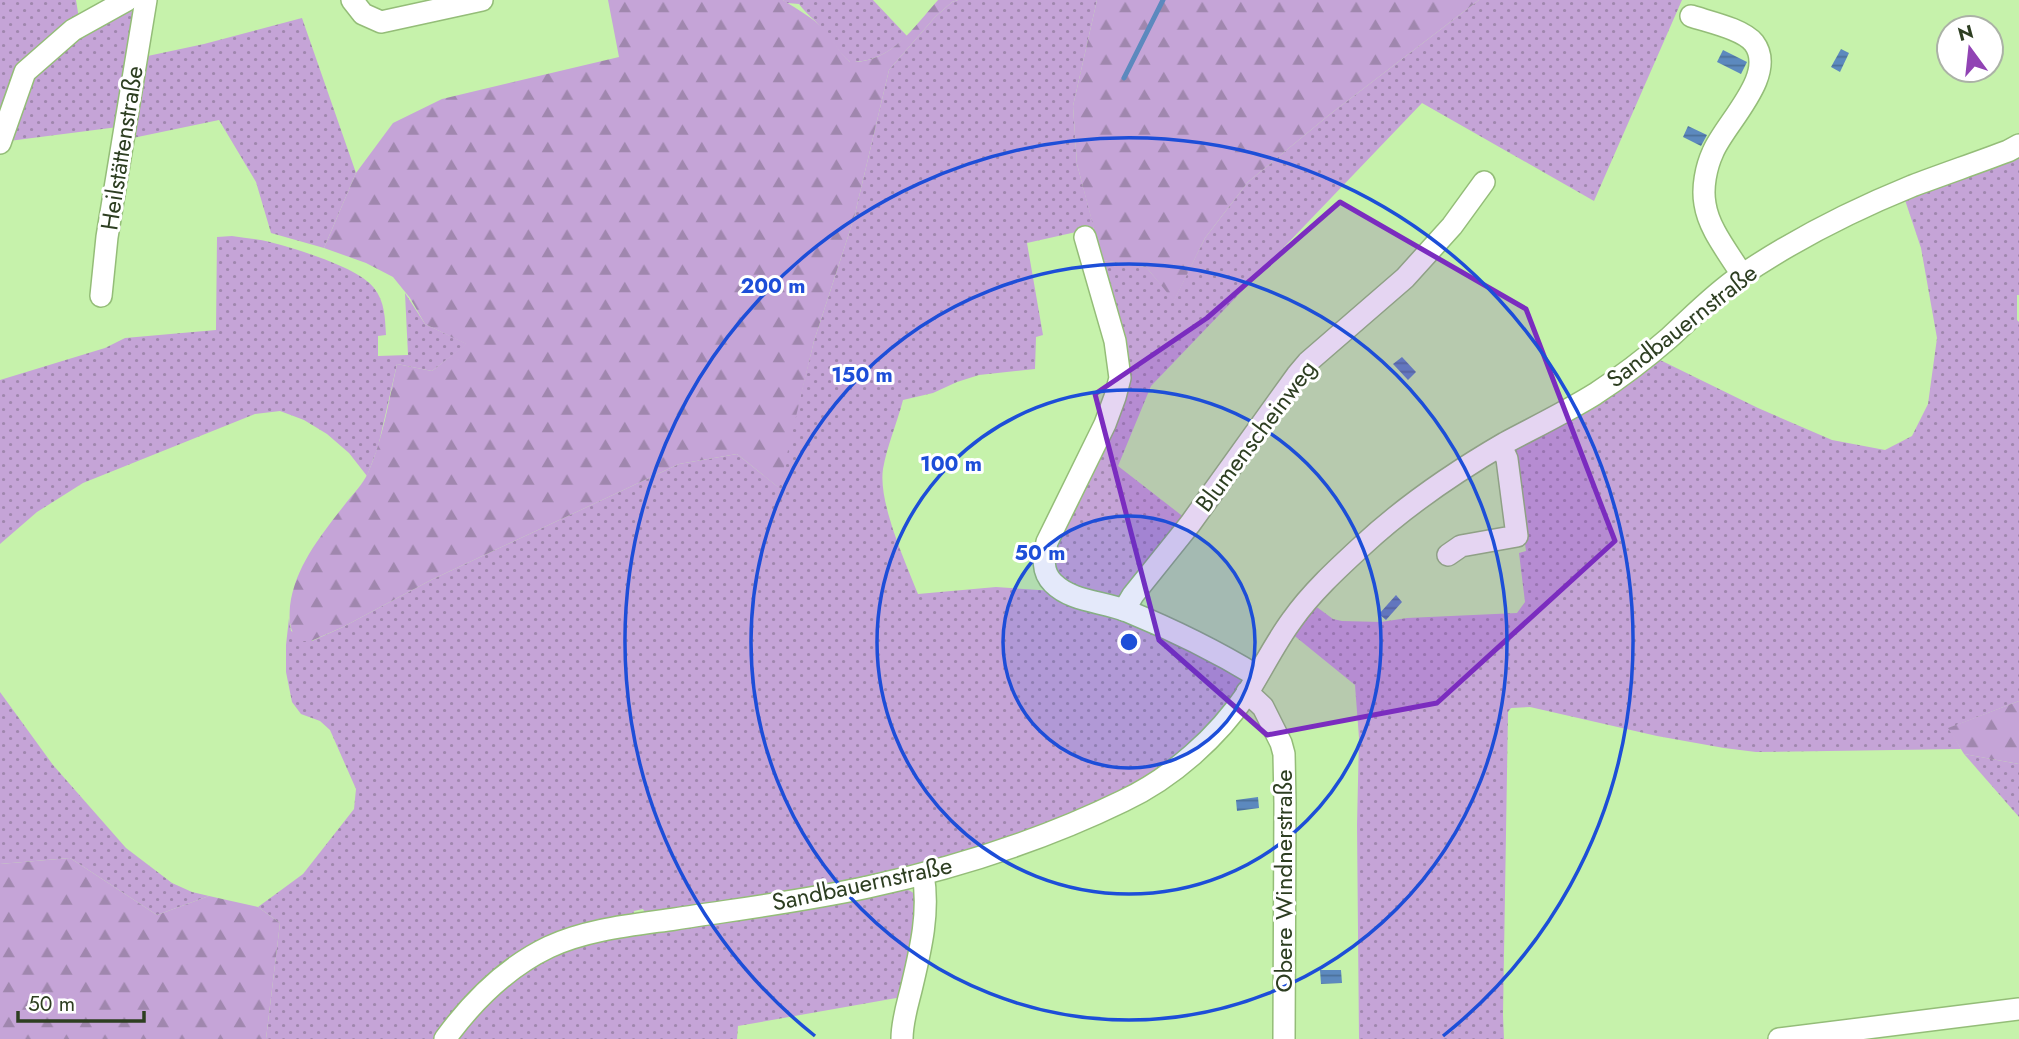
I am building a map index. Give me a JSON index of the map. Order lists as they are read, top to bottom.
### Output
{
  "streets": {
    "street": [
      "Heilstättenstraße",
      "Sandbauernstraße",
      "Blumenscheinweg",
      "Obere Windnerstraße"
    ]
  },
  "crossings": [
    ["Sandbauernstraße", "Obere Windnerstraße"]
  ],
  "scale_bar": "50 m",
  "north": "top",
  "rings": [
    "200 m",
    "150 m",
    "100 m",
    "50 m"
  ]
}
